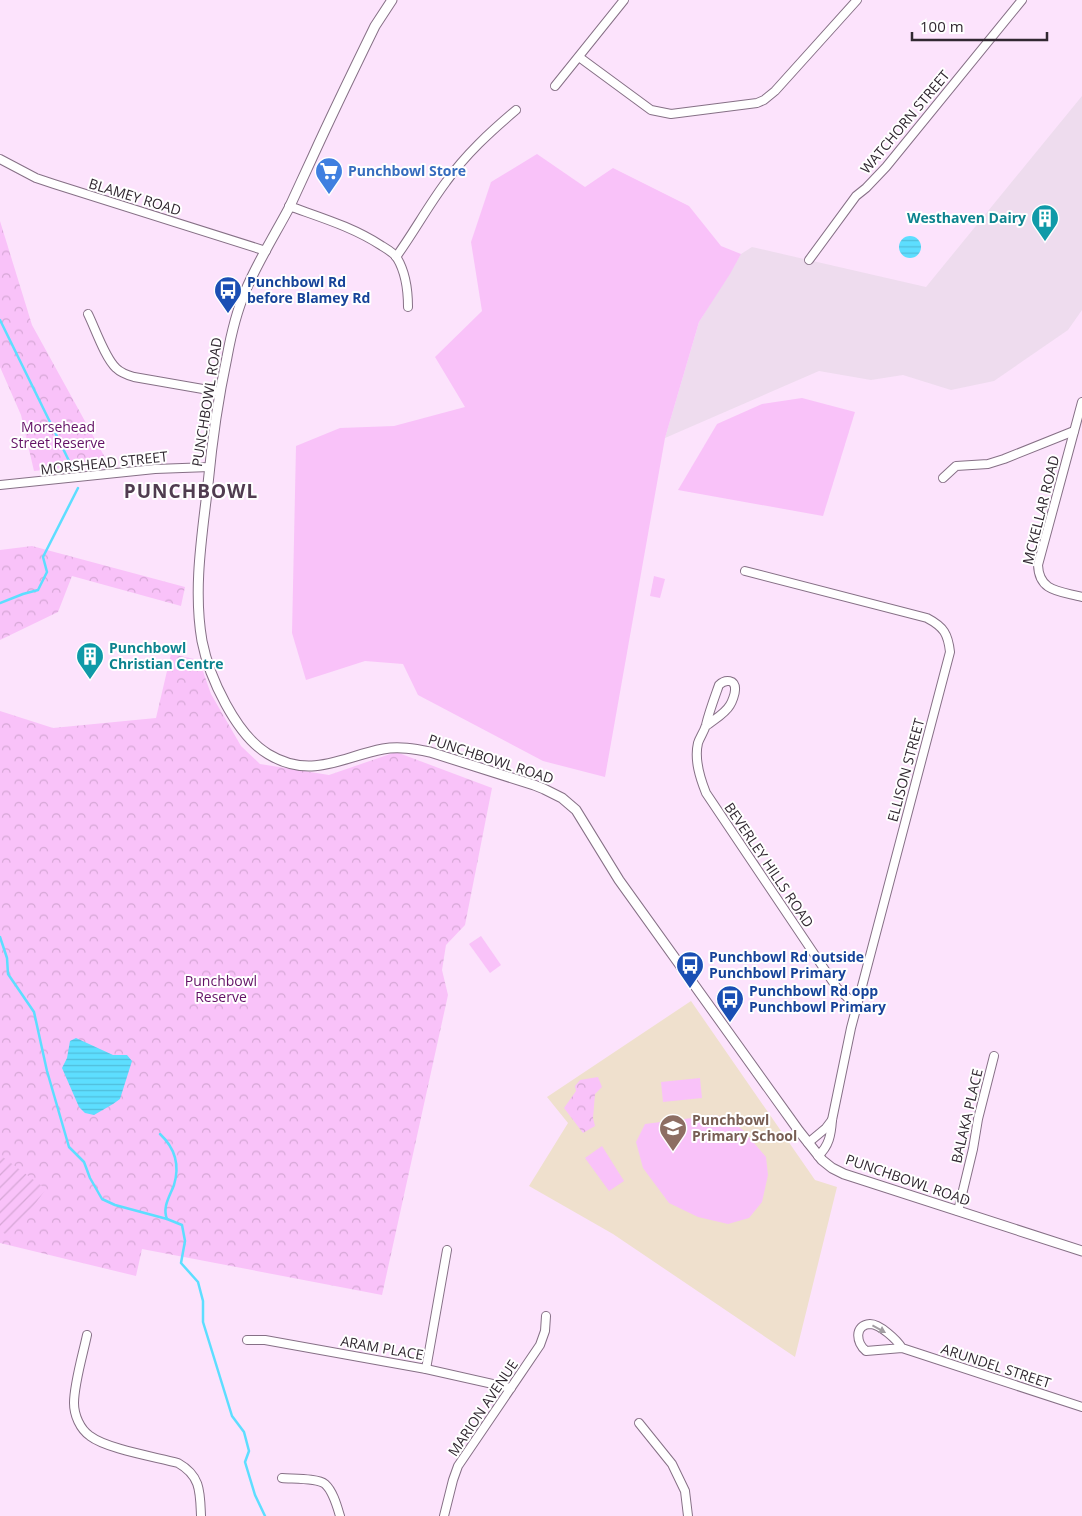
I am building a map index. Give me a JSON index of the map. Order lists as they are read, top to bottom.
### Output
{
  "streets": {
    "street": [
      "WATCHORN STREET",
      "BLAMEY ROAD",
      "PUNCHBOWL ROAD",
      "MORSHEAD STREET",
      "MCKELLAR ROAD",
      "ELLISON STREET",
      "BEVERLEY HILLS ROAD",
      "BALAKA PLACE",
      "ARAM PLACE",
      "ARUNDEL STREET",
      "MARION AVENUE"
    ]
  },
  "crossings": [
    ["BLAMEY ROAD", "PUNCHBOWL ROAD"],
    ["PUNCHBOWL ROAD", "MORSHEAD STREET"],
    ["PUNCHBOWL ROAD", "ELLISON STREET"],
    ["PUNCHBOWL ROAD", "BALAKA PLACE"],
    ["ELLISON STREET", "BEVERLEY HILLS ROAD"],
    ["ARAM PLACE", "MARION AVENUE"]
  ],
  "districts": ["PUNCHBOWL"],
  "parks": ["Morsehead Street Reserve", "Punchbowl Reserve"],
  "places": {
    "supermarket": ["Punchbowl Store"],
    "building": ["Westhaven Dairy", "Punchbowl Christian Centre"],
    "bus stop": ["Punchbowl Rd before Blamey Rd", "Punchbowl Rd outside Punchbowl Primary", "Punchbowl Rd opp Punchbowl Primary"],
    "school or university": ["Punchbowl Primary School"]
  },
  "scale_bar": "100 m"
}
